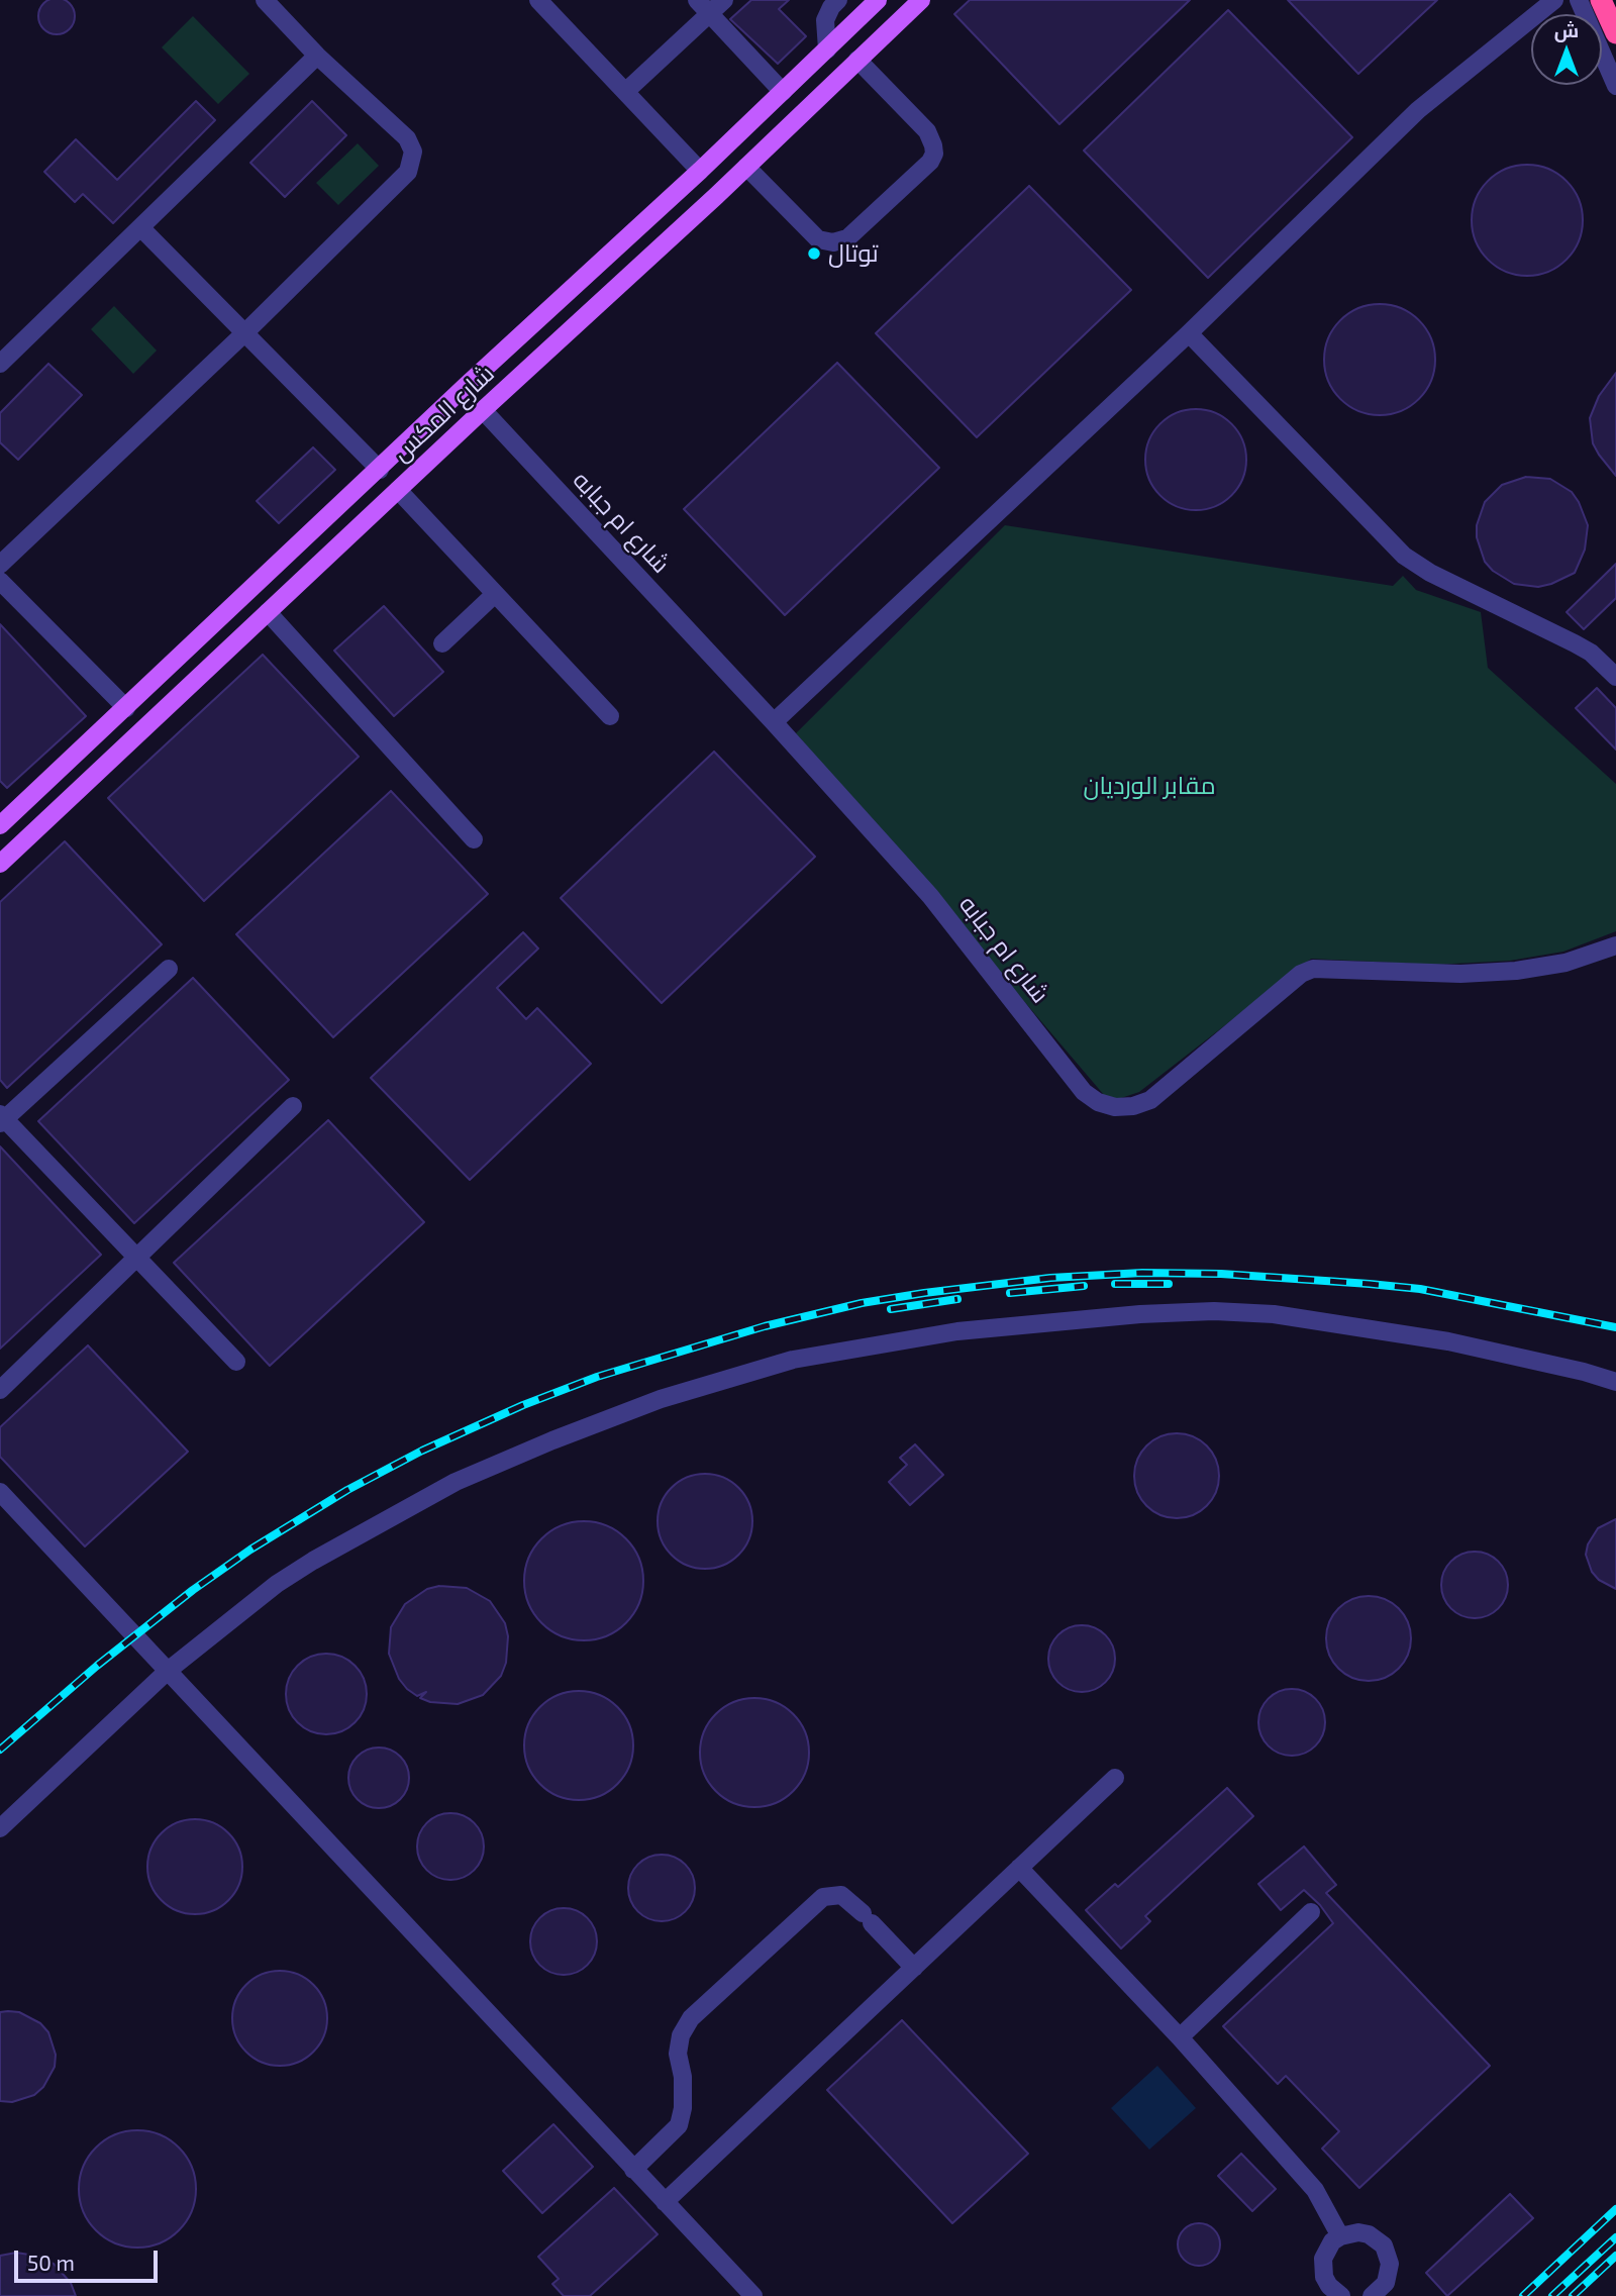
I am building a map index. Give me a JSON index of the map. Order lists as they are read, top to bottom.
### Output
{
  "streets": {
    "main road": ["شارع المكس"],
    "street": ["شارع ام جبابه"]
  },
  "crossings": [
    ["شارع المكس", "شارع ام جبابه"]
  ],
  "parks": ["مقابر الورديان"],
  "places": ["توتال"],
  "scale_bar": "50 m",
  "north": "top"
}
